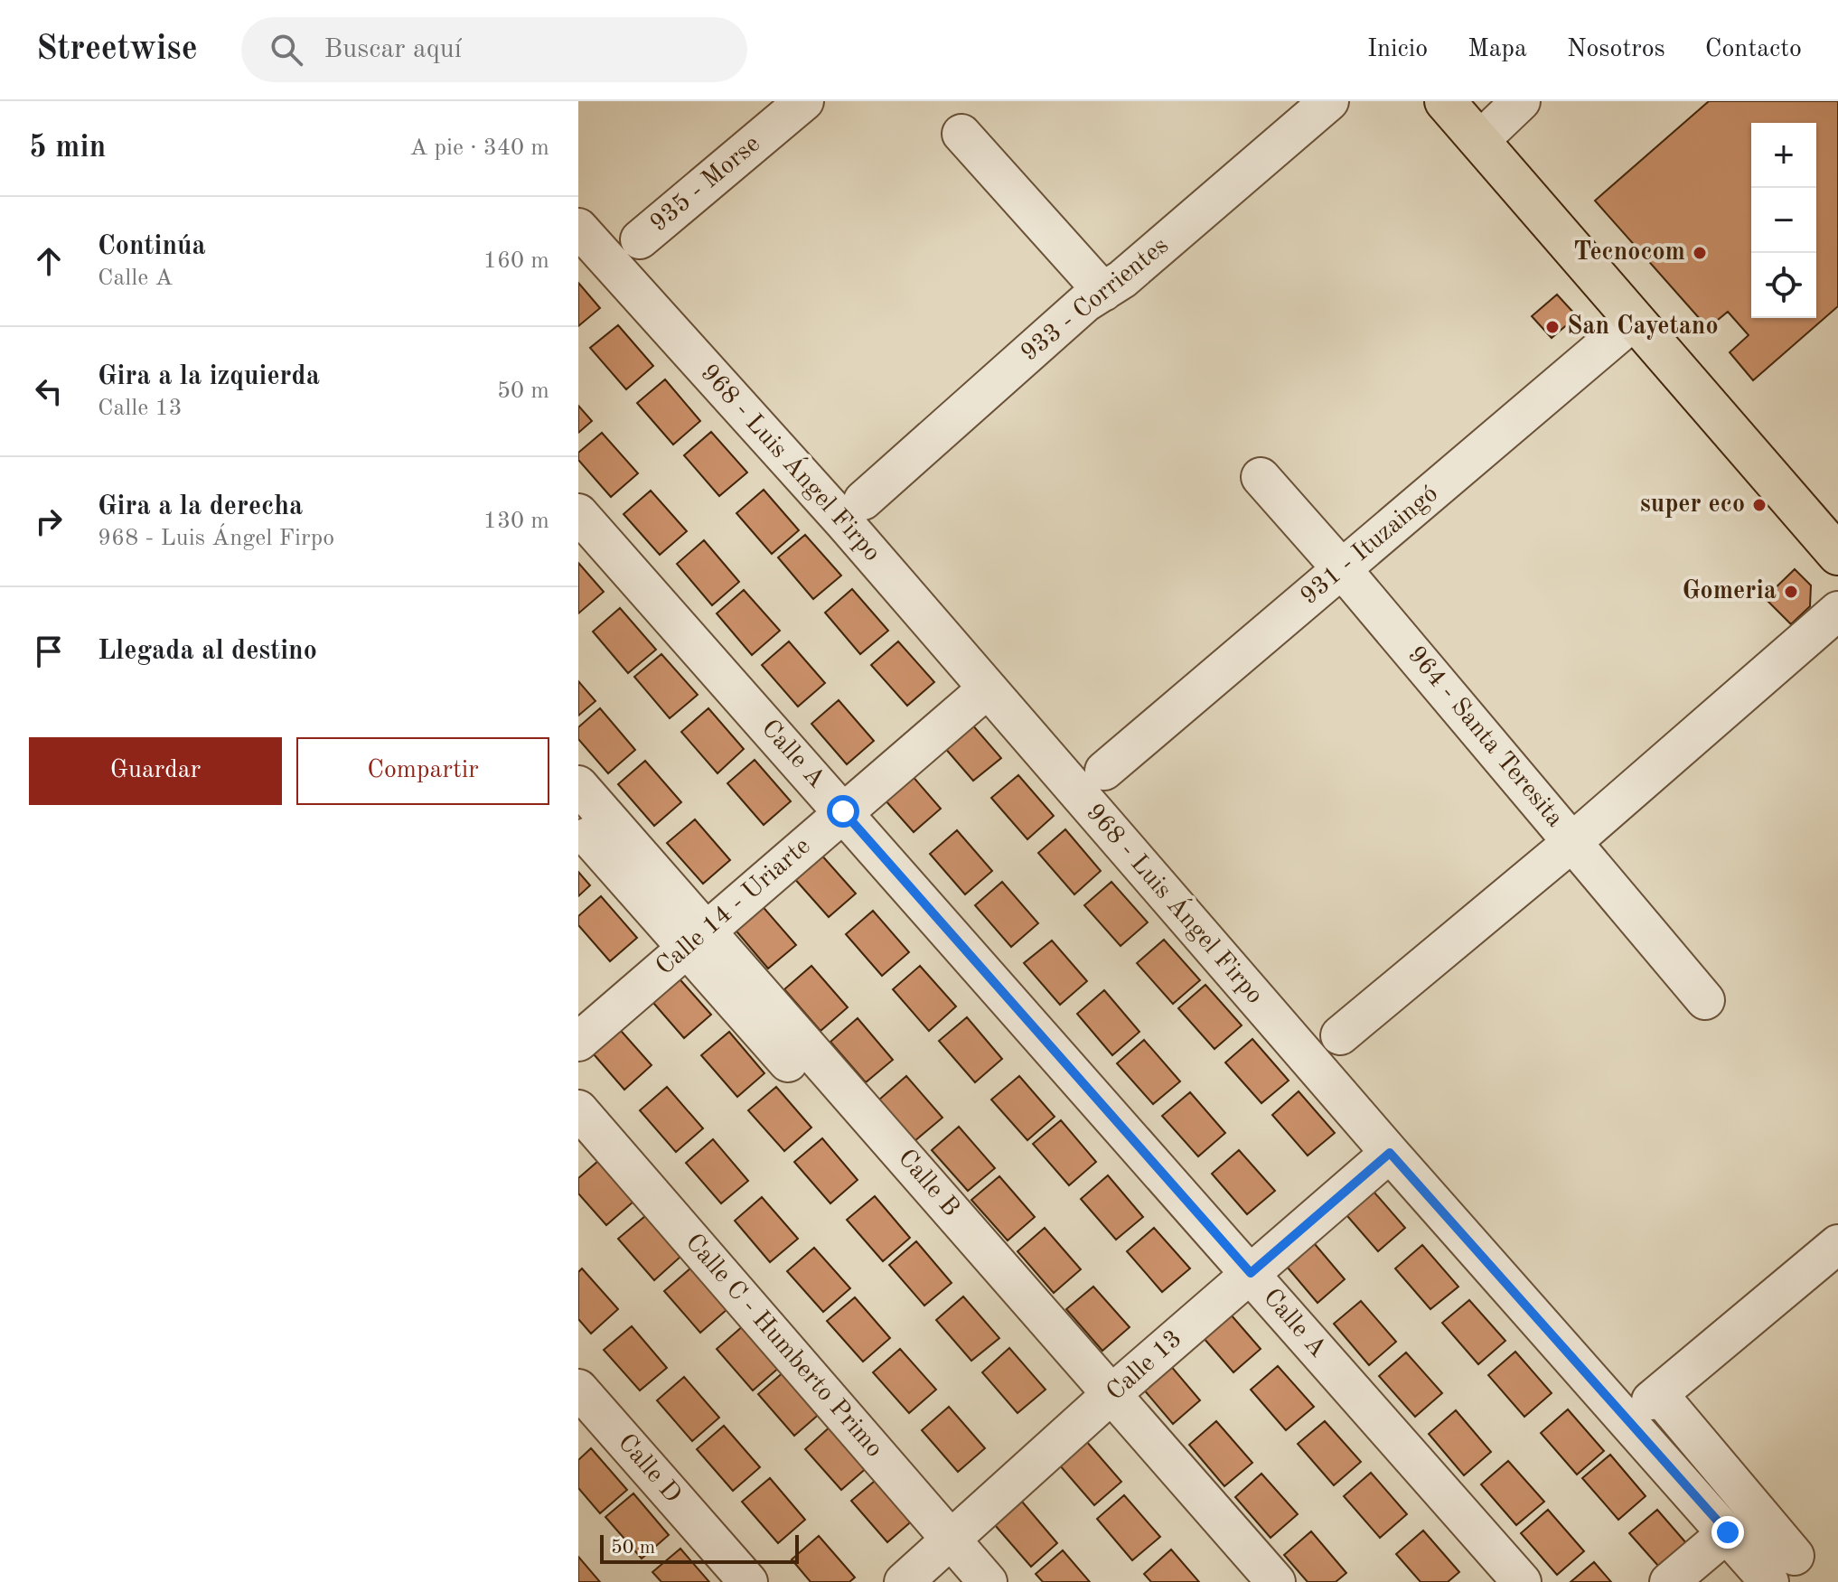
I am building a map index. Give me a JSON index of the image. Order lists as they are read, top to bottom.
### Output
{
  "streets": {
    "street": [
      "935 - Morse",
      "933 - Corrientes",
      "968 - Luis Ángel Firpo",
      "931 - Ituzaingó",
      "964 - Santa Teresita",
      "Calle A",
      "Calle 14 - Uriarte",
      "Calle B",
      "Calle C - Humberto Primo",
      "Calle 13",
      "Calle D"
    ]
  },
  "crossings": [
    ["968 - Luis Ángel Firpo", "Calle 14 - Uriarte"],
    ["968 - Luis Ángel Firpo", "Calle 13"],
    ["931 - Ituzaingó", "964 - Santa Teresita"],
    ["Calle A", "Calle 14 - Uriarte"],
    ["Calle A", "Calle 13"],
    ["Calle 14 - Uriarte", "Calle B"],
    ["Calle B", "Calle 13"],
    ["Calle C - Humberto Primo", "Calle 13"]
  ],
  "places": [
    "Tecnocom",
    "San Cayetano",
    "super eco",
    "Gomeria"
  ],
  "scale_bar": "50 m",
  "page": {
    "header": "Streetwise",
    "search": "Buscar aquí",
    "nav": [
      "Inicio",
      "Mapa",
      "Nosotros",
      "Contacto"
    ],
    "heading": ["5 min", "A pie · 340 m"],
    "map_buttons": ["+", "−"],
    "list": [
      ["Continúa", "Calle A", "160 m"],
      ["Gira a la izquierda", "Calle 13", "50 m"],
      ["Gira a la derecha", "968 - Luis Ángel Firpo", "130 m"],
      "Llegada al destino"
    ],
    "buttons": ["Guardar", "Compartir"],
    "scale": "50 m"
  }
}
